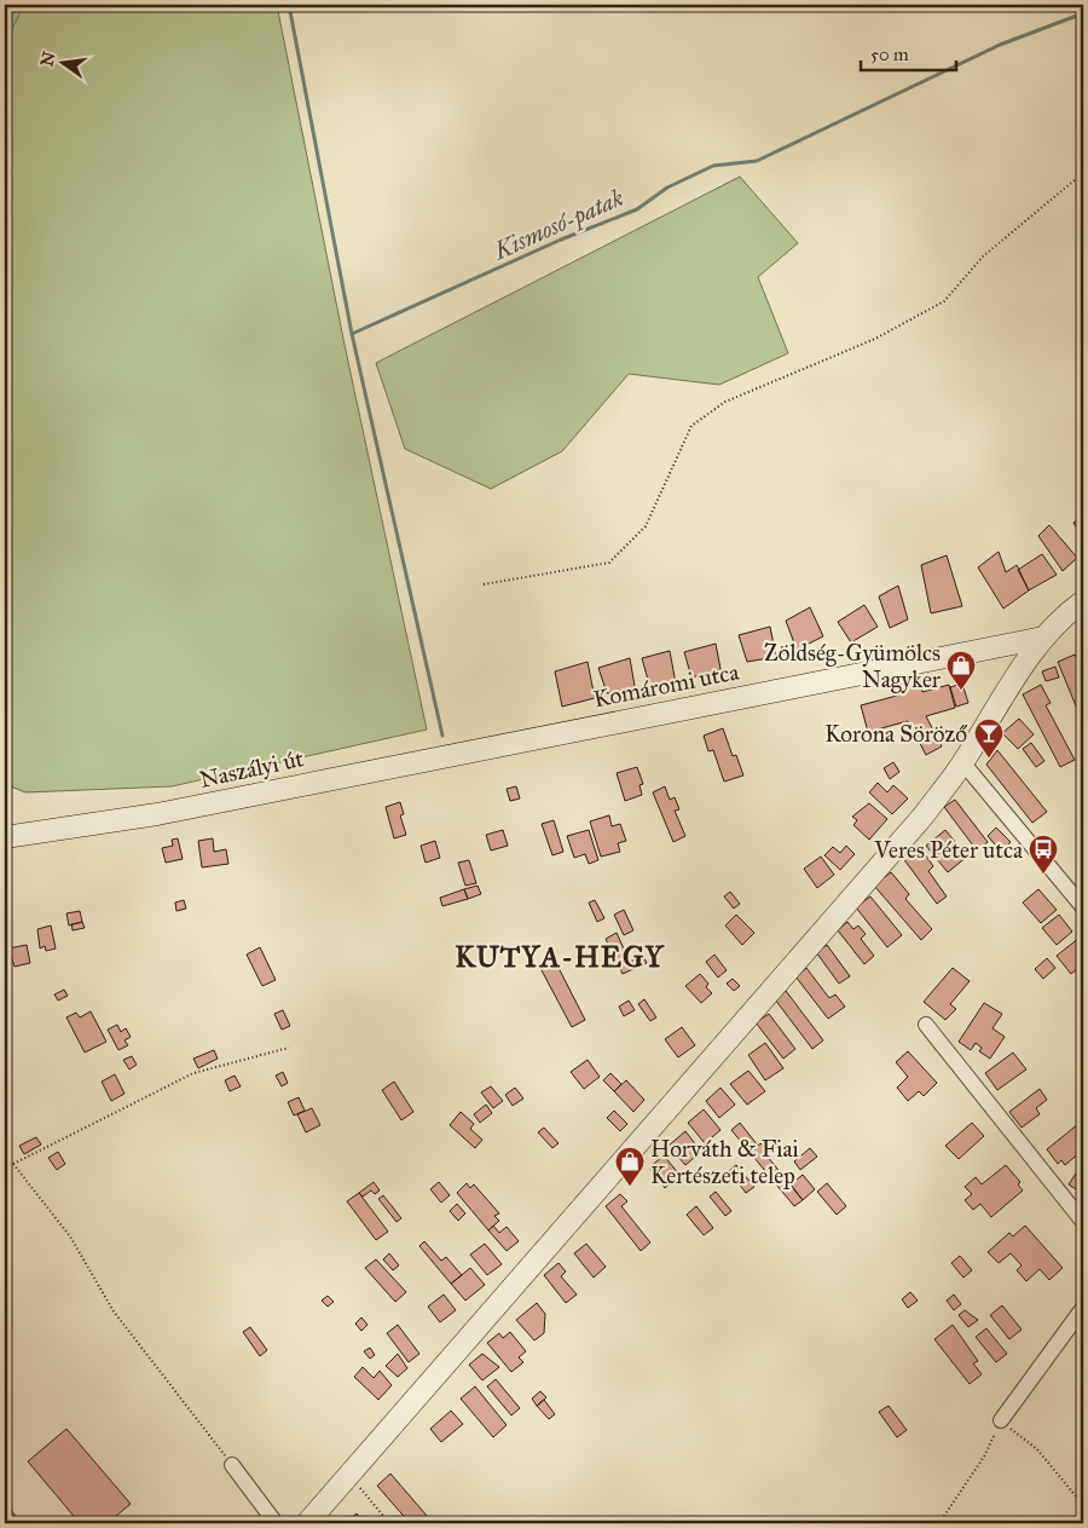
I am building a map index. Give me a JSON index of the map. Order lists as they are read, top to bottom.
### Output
{
  "streets": {
    "main road": ["Komáromi utca", "Naszályi út"]
  },
  "crossings": [
    ["Komáromi utca", "Naszályi út"]
  ],
  "districts": ["KUTYA-HEGY"],
  "water": ["Kismosó-patak"],
  "places": {
    "shop": ["Zöldség-Gyümölcs Nagyker", "Horváth & Fiai Kertészeti telep"],
    "bar": ["Korona Söröző"],
    "bus stop": ["Veres Péter utca"]
  },
  "scale_bar": "50 m",
  "north": "left"
}
